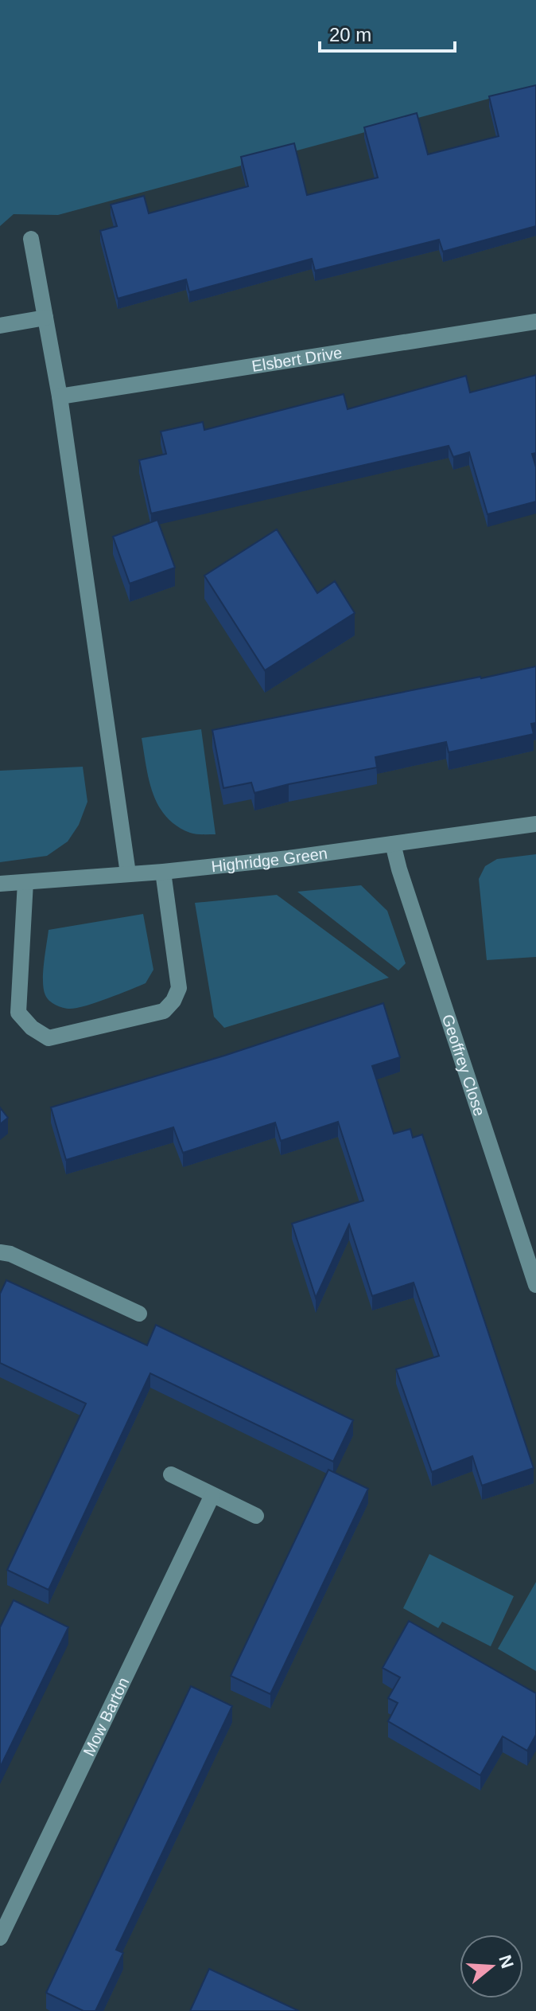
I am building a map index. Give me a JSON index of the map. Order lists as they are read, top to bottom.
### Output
{
  "streets": {
    "street": [
      "Elsbert Drive",
      "Highridge Green",
      "Geoffrey Close",
      "Mow Barton"
    ]
  },
  "crossings": [
    ["Highridge Green", "Geoffrey Close"]
  ],
  "scale_bar": "20 m",
  "north": "right"
}
